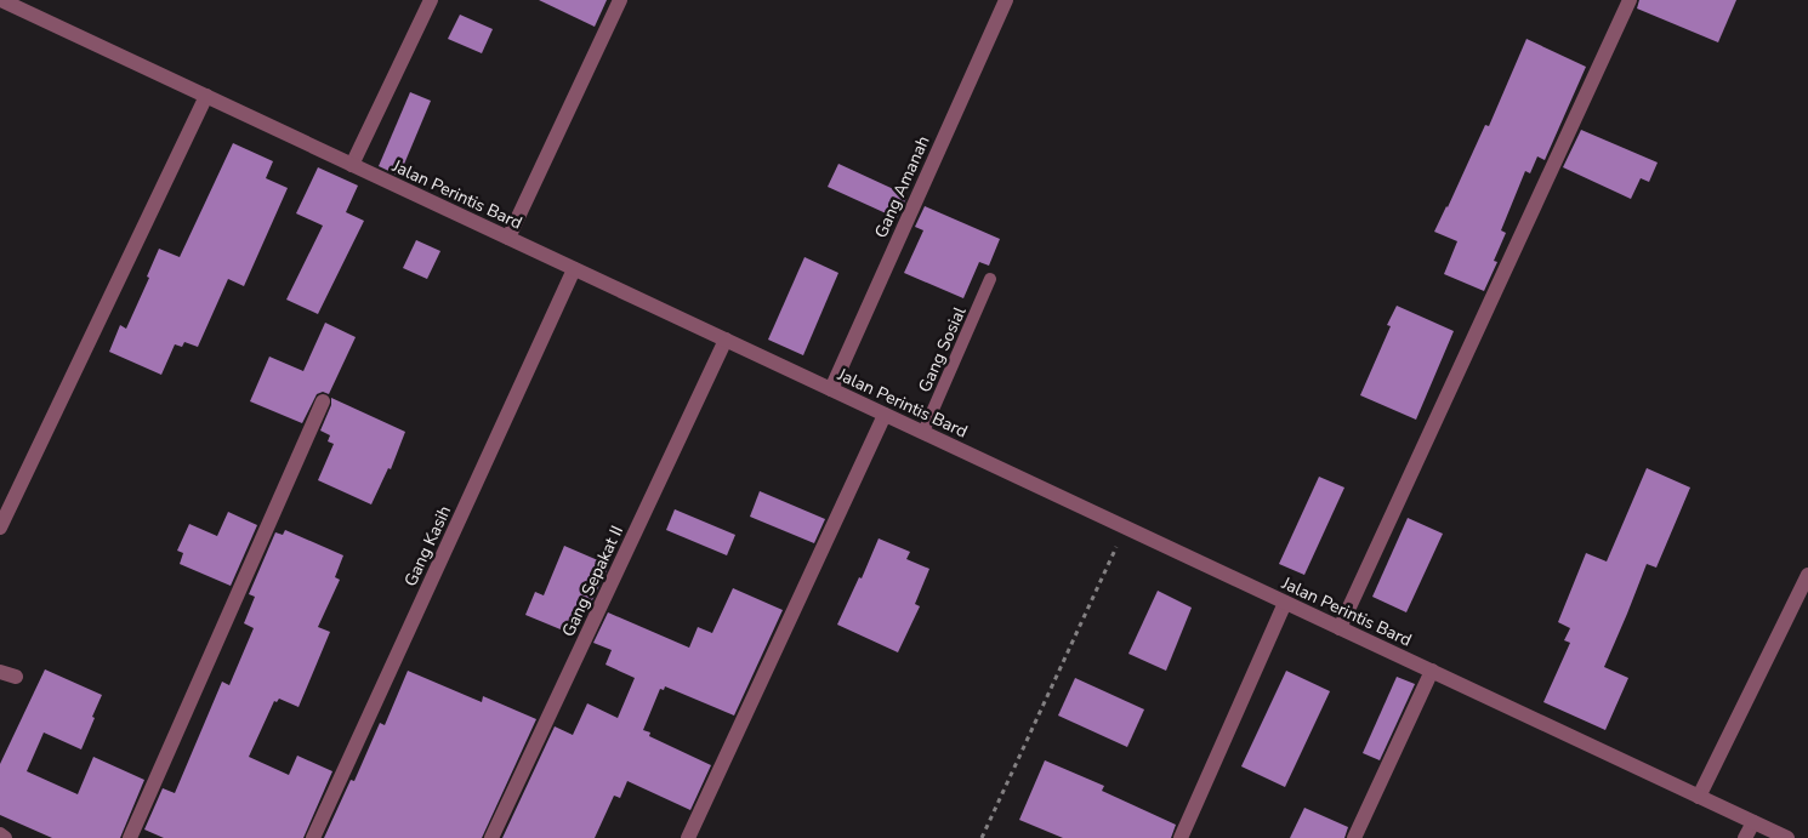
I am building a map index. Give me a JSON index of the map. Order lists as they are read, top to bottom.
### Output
{
  "streets": {
    "street": [
      "Gang Amanah",
      "Jalan Perintis Bard",
      "Gang Kasih",
      "Gang Sepakat II"
    ],
    "lane": ["Gang Sosial"]
  },
  "crossings": [
    ["Gang Amanah", "Jalan Perintis Bard"],
    ["Jalan Perintis Bard", "Gang Sosial"],
    ["Jalan Perintis Bard", "Gang Kasih"],
    ["Jalan Perintis Bard", "Gang Sepakat II"]
  ]
}
